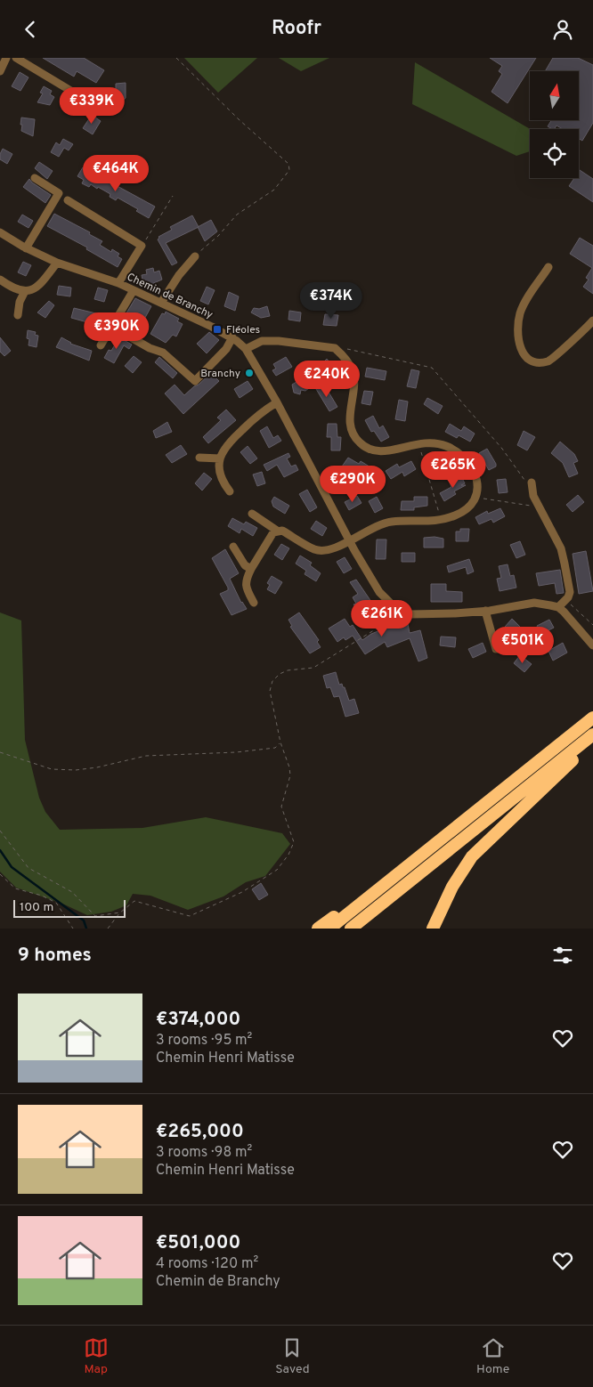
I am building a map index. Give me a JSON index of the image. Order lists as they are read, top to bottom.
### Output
{
  "streets": {
    "street": ["Chemin de Branchy"]
  },
  "places": {
    "transit": ["Fléoles"],
    "other": ["Branchy"]
  },
  "scale_bar": "100 m",
  "north": "top",
  "page": {
    "header": "Roofr",
    "price": [
      "€339K",
      "€464K",
      "€374K",
      "€390K",
      "€240K",
      "€265K",
      "€290K",
      "€261K",
      "€501K"
    ],
    "scale": "100 m",
    "heading": "9 homes",
    "list": [
      {
        "name": "€374,000",
        "note": "3 rooms · 95 m² · Chemin Henri Matisse"
      },
      {
        "name": "€265,000",
        "note": "3 rooms · 98 m² · Chemin Henri Matisse"
      },
      {
        "name": "€501,000",
        "note": "4 rooms · 120 m² · Chemin de Branchy"
      }
    ],
    "tabs": ["Map", "Saved", "Home"]
  }
}
